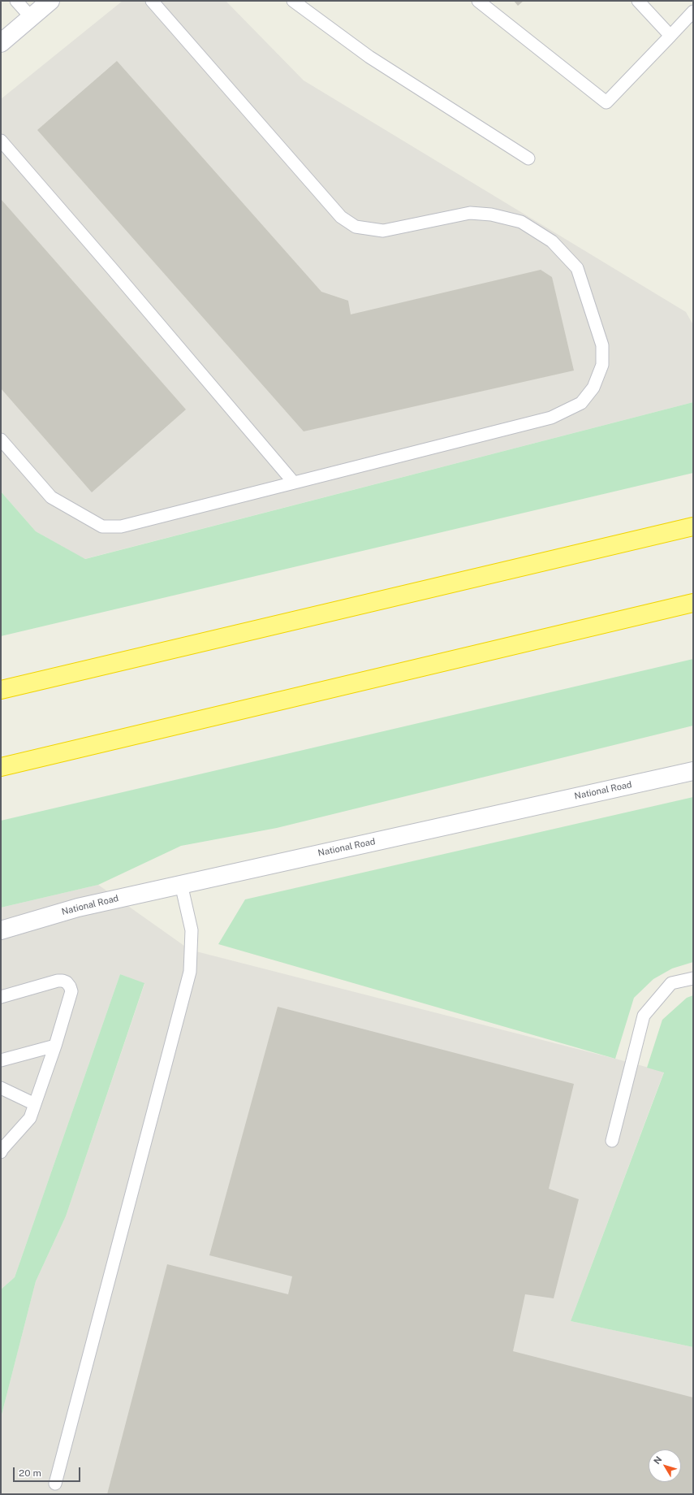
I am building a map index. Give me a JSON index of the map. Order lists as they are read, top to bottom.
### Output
{
  "streets": {
    "street": ["National Road"]
  },
  "scale_bar": "20 m",
  "north": "top left"
}
